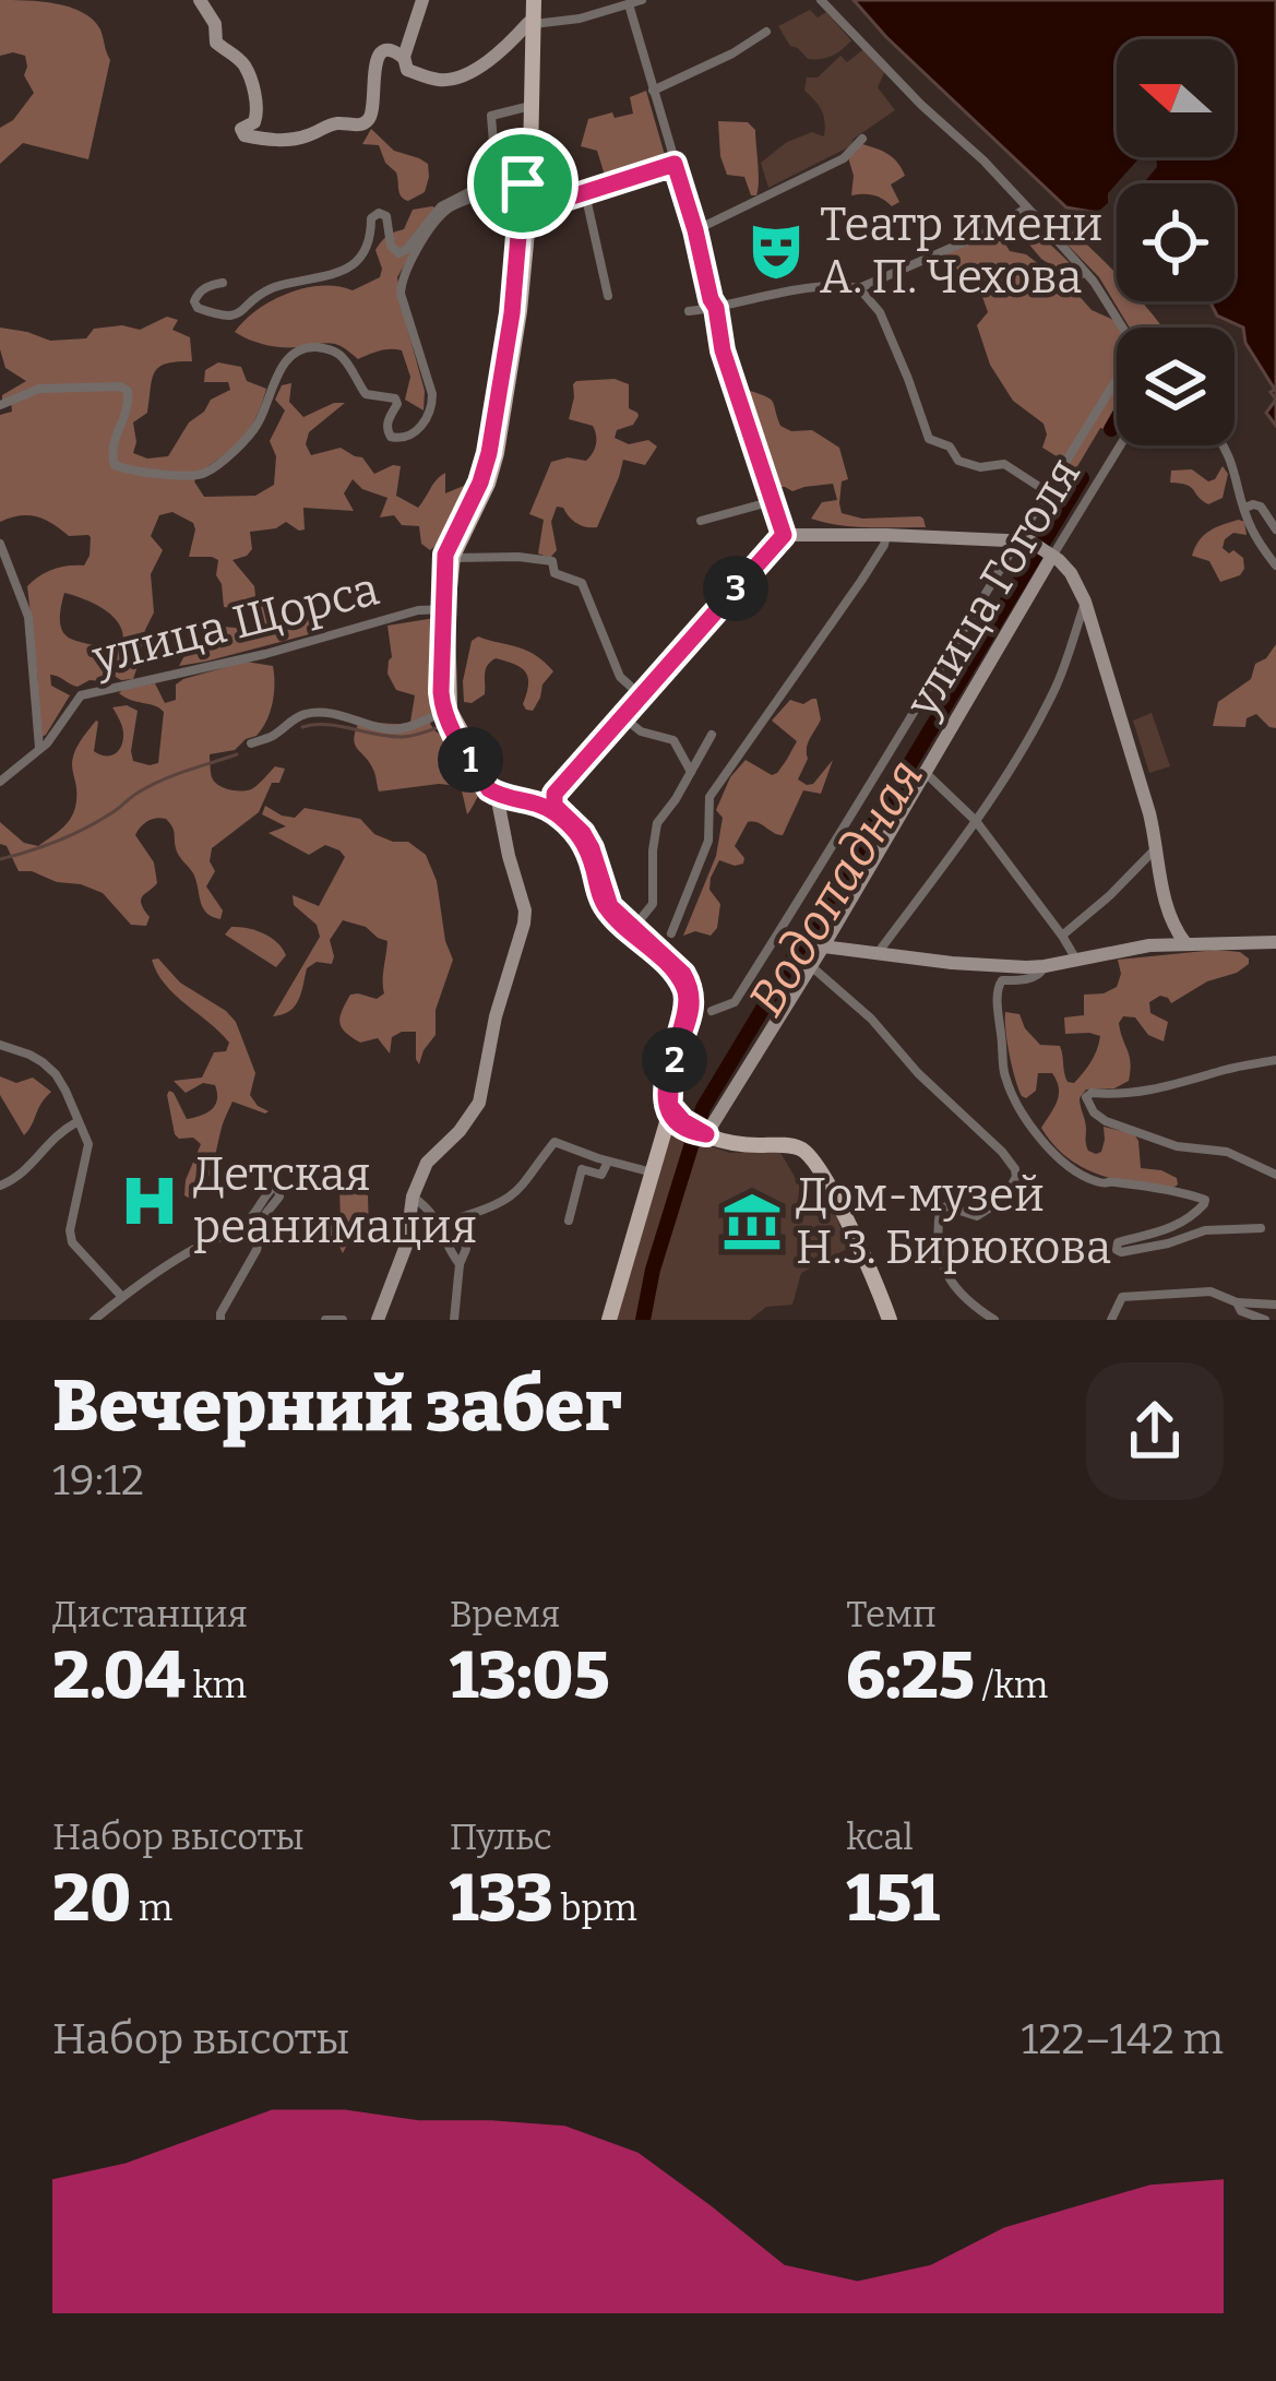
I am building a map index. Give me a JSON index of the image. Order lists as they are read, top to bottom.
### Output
{
  "streets": {
    "main road": ["улица Гоголя"],
    "street": ["улица Щорса"]
  },
  "water": ["Водопадная"],
  "places": {
    "theatre": ["Театр имени А. П. Чехова"],
    "hospital": ["Детская реанимация"],
    "museum": ["Дом-музей Н.З. Бирюкова"]
  },
  "north": "left",
  "page": {
    "pins": ["3", "1", "2"],
    "heading": ["Вечерний забег", "19:12"],
    "stats": [
      ["Дистанция", "2.04 km"],
      ["Время", "13:05"],
      ["Темп", "6:25 /km"],
      ["Набор высоты", "20 m"],
      ["Пульс", "133 bpm"],
      ["kcal", "151"]
    ],
    "chart": ["Набор высоты", "122–142 m"]
  }
}
